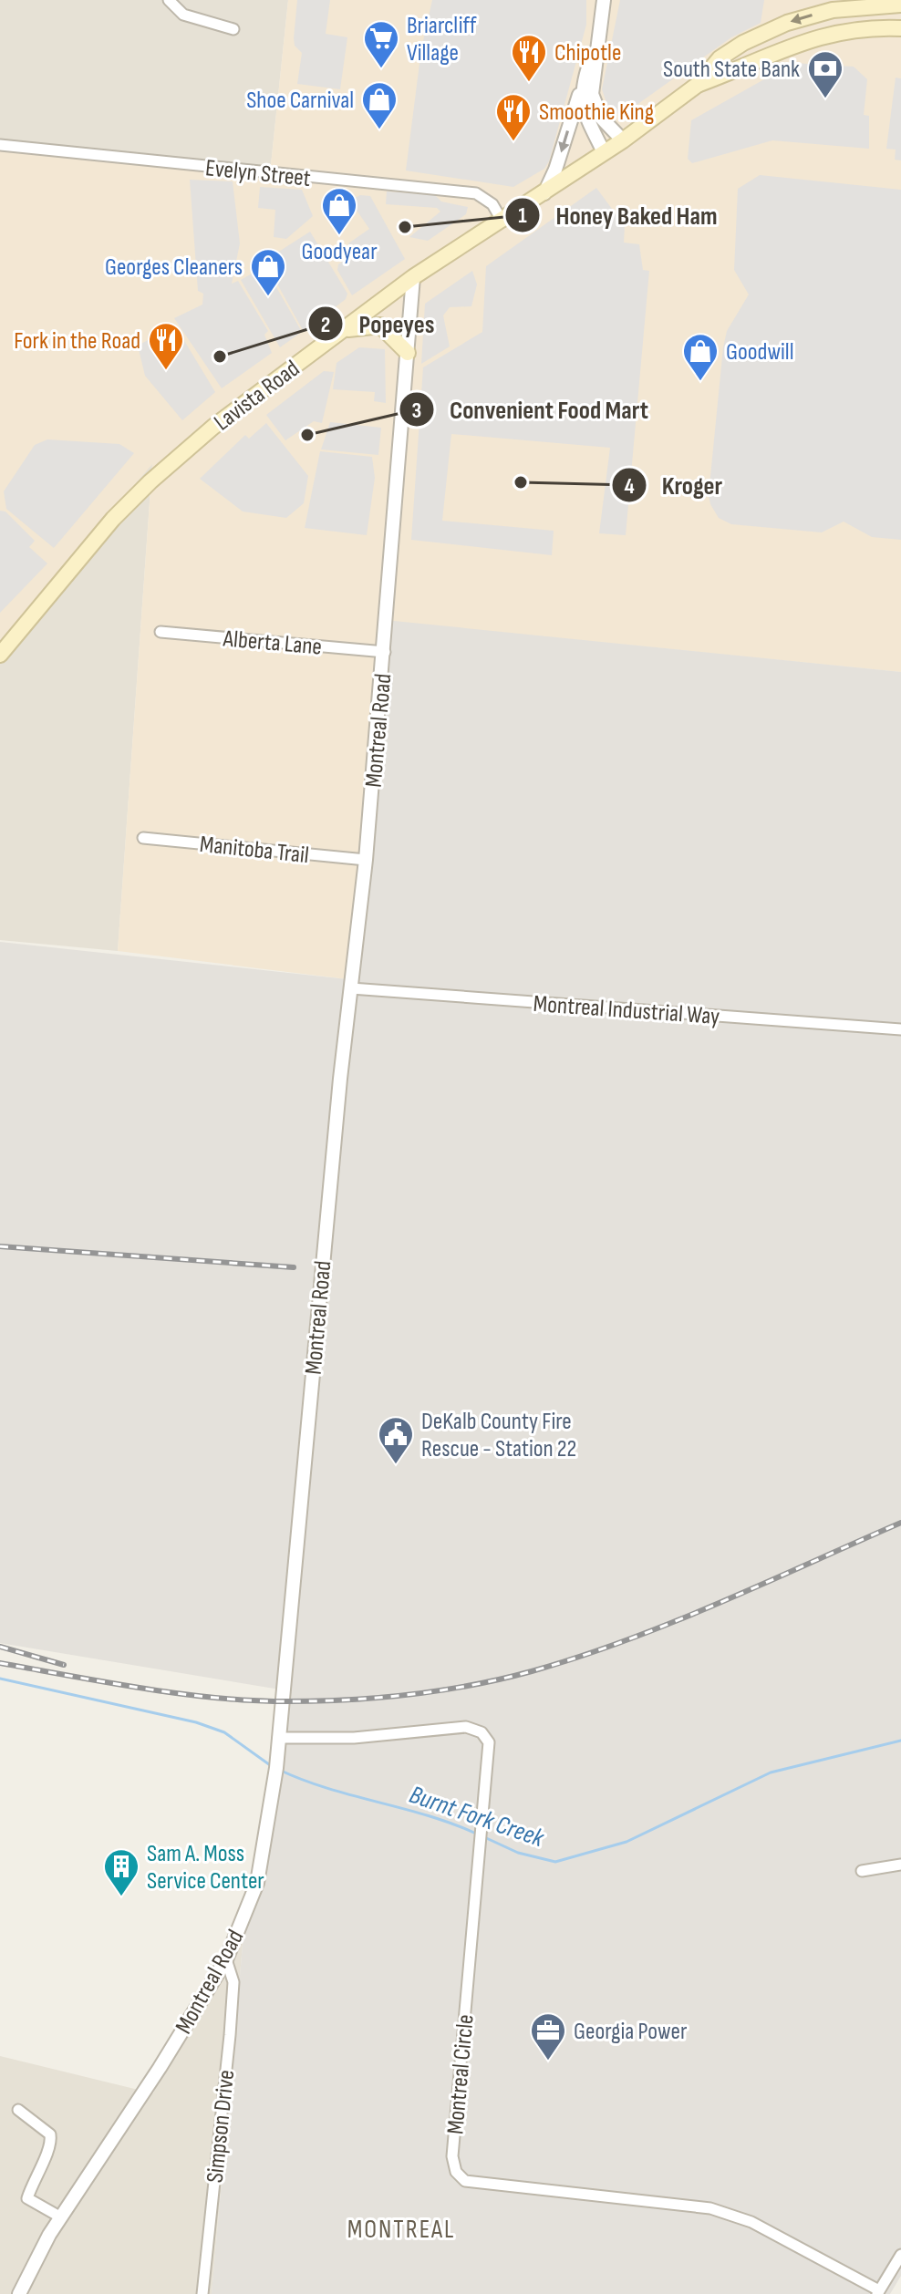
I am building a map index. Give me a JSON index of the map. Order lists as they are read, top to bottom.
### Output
{
  "streets": {
    "main road": ["Lavista Road"],
    "street": [
      "Evelyn Street",
      "Alberta Lane",
      "Montreal Road",
      "Manitoba Trail",
      "Montreal Industrial Way",
      "Montreal Circle",
      "Simpson Drive"
    ]
  },
  "crossings": [
    ["Evelyn Street", "Lavista Road"],
    ["Lavista Road", "Montreal Road"],
    ["Alberta Lane", "Montreal Road"],
    ["Montreal Road", "Manitoba Trail"],
    ["Montreal Road", "Montreal Industrial Way"],
    ["Montreal Road", "Montreal Circle"],
    ["Montreal Road", "Simpson Drive"]
  ],
  "districts": ["MONTREAL"],
  "water": ["Burnt Fork Creek"],
  "places": {
    "supermarket": ["Briarcliff Village"],
    "restaurant": ["Chipotle", "Smoothie King", "Fork in the Road"],
    "bank": ["South State Bank"],
    "shop": [
      "Shoe Carnival",
      "Goodyear",
      "Georges Cleaners",
      "Goodwill"
    ],
    "other": [
      "Honey Baked Ham",
      "Popeyes",
      "Convenient Food Mart",
      "Kroger"
    ],
    "public building": ["DeKalb County Fire Rescue - Station 22"],
    "building": ["Sam A. Moss Service Center"],
    "office": ["Georgia Power"]
  }
}
